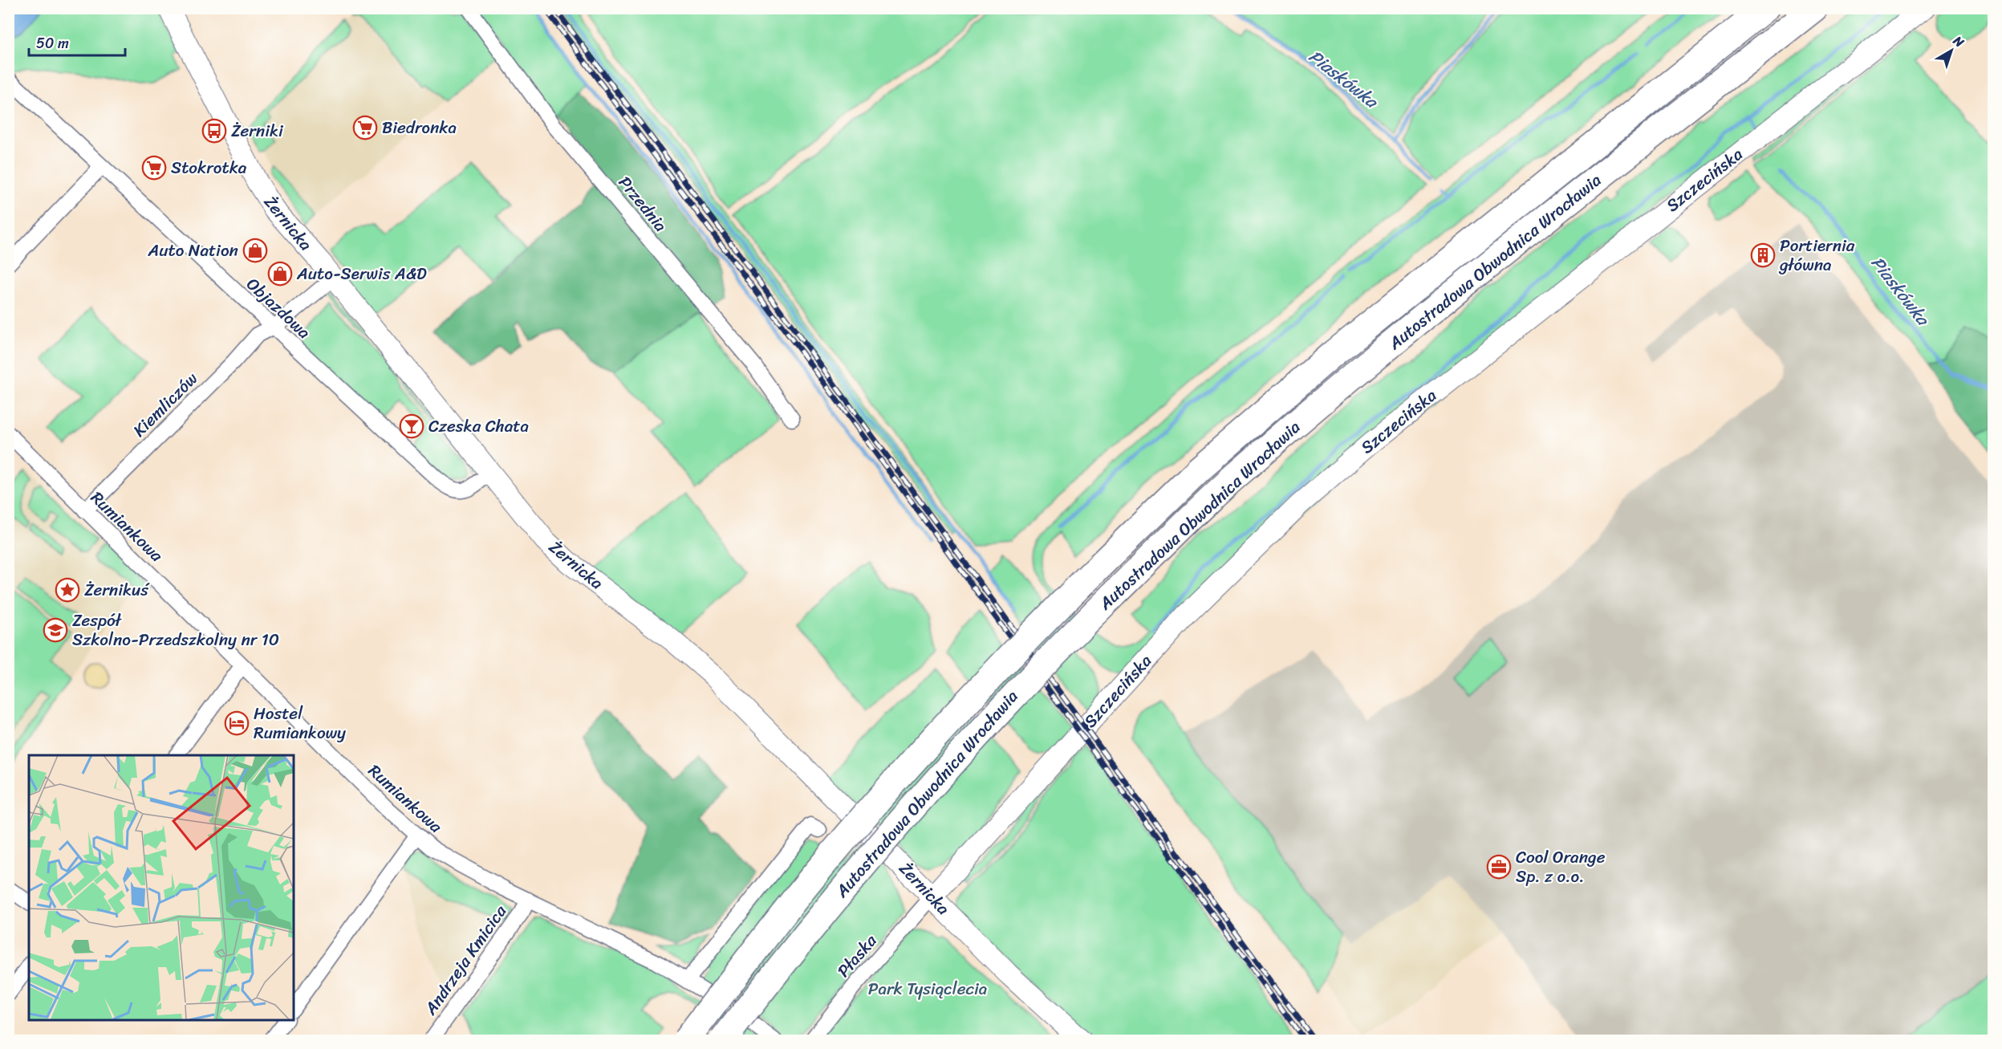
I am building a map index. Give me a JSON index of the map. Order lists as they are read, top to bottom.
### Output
{
  "streets": {
    "highway": ["Autostradowa Obwodnica Wrocławia"],
    "street": [
      "Szczecińska",
      "Przednia",
      "Żernicka",
      "Objazdowa",
      "Kiemliczów",
      "Rumiankowa",
      "Płaska",
      "Andrzeja Kmicica"
    ]
  },
  "crossings": [
    ["Szczecińska", "Żernicka"],
    ["Szczecińska", "Płaska"],
    ["Żernicka", "Objazdowa"],
    ["Żernicka", "Kiemliczów"],
    ["Żernicka", "Płaska"],
    ["Objazdowa", "Kiemliczów"],
    ["Kiemliczów", "Rumiankowa"],
    ["Rumiankowa", "Andrzeja Kmicica"]
  ],
  "water": ["Piaskówka"],
  "parks": ["Park Tysiąclecia"],
  "places": {
    "supermarket": ["Biedronka", "Stokrotka"],
    "bus stop": ["Żerniki"],
    "shop": ["Auto Nation", "Auto-Serwis A&D"],
    "building": ["Portiernia główna"],
    "bar": ["Czeska Chata"],
    "place": ["Żernikuś"],
    "school or university": ["Zespół Szkolno-Przedszkolny nr 10"],
    "hotel": ["Hostel Rumiankowy"],
    "office": ["Cool Orange Sp. z o.o."]
  },
  "scale_bar": "50 m",
  "north": "top right"
}
